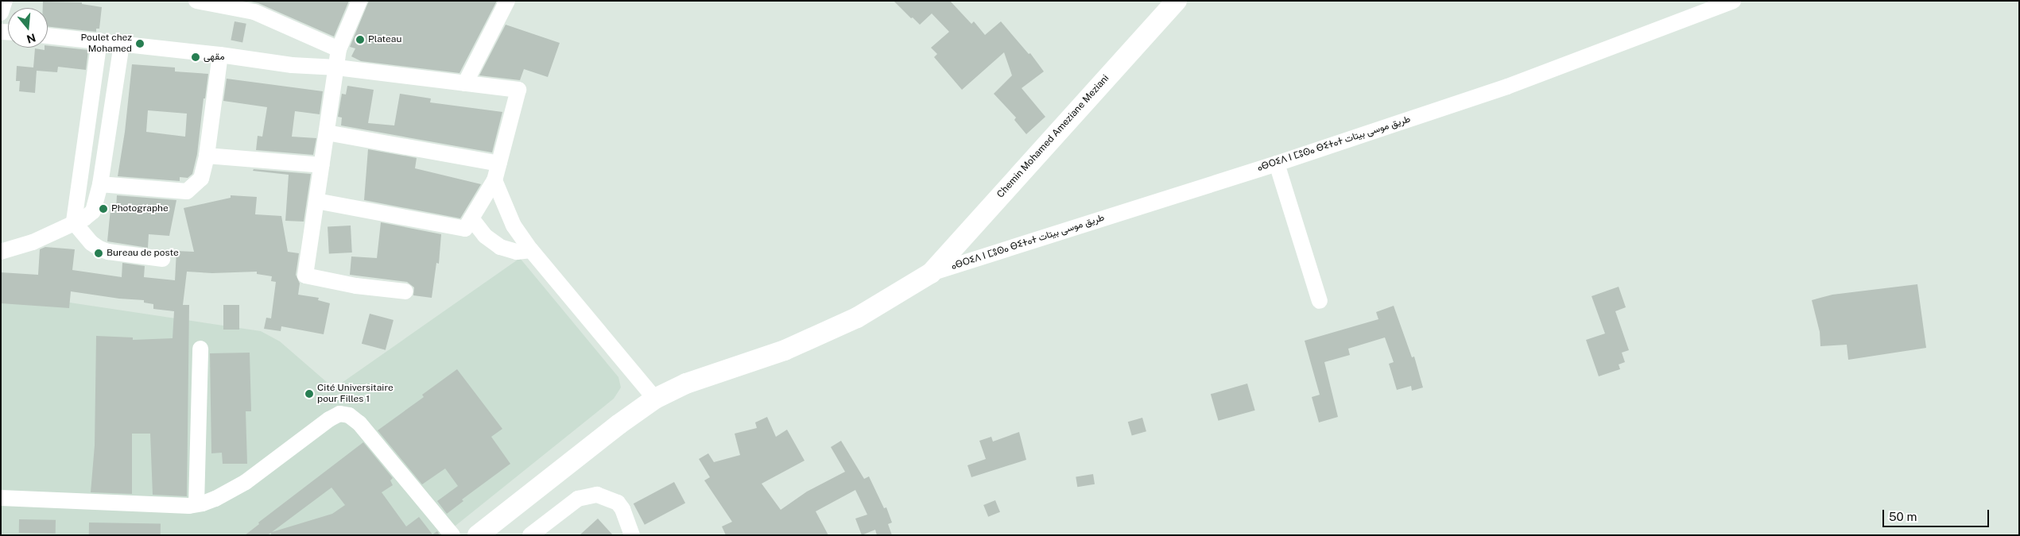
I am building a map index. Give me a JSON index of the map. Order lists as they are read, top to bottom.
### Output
{
  "streets": {
    "main road": ["Chemin Mohamed Ameziane Meziani"],
    "street": ["ⴰⴱⵔⵉⴷ ⵏ ⵎⵓⵙⴰ ⴱⵉⵜⴰⵜ طريق موسى بيتات"]
  },
  "crossings": [
    ["Chemin Mohamed Ameziane Meziani", "ⴰⴱⵔⵉⴷ ⵏ ⵎⵓⵙⴰ ⴱⵉⵜⴰⵜ طريق موسى بيتات"]
  ],
  "places": [
    "Plateau",
    "Poulet chez Mohamed",
    "مقهى",
    "Photographe",
    "Bureau de poste",
    "Cité Universitaire pour Filles 1"
  ],
  "scale_bar": "50 m",
  "north": "bottom"
}
